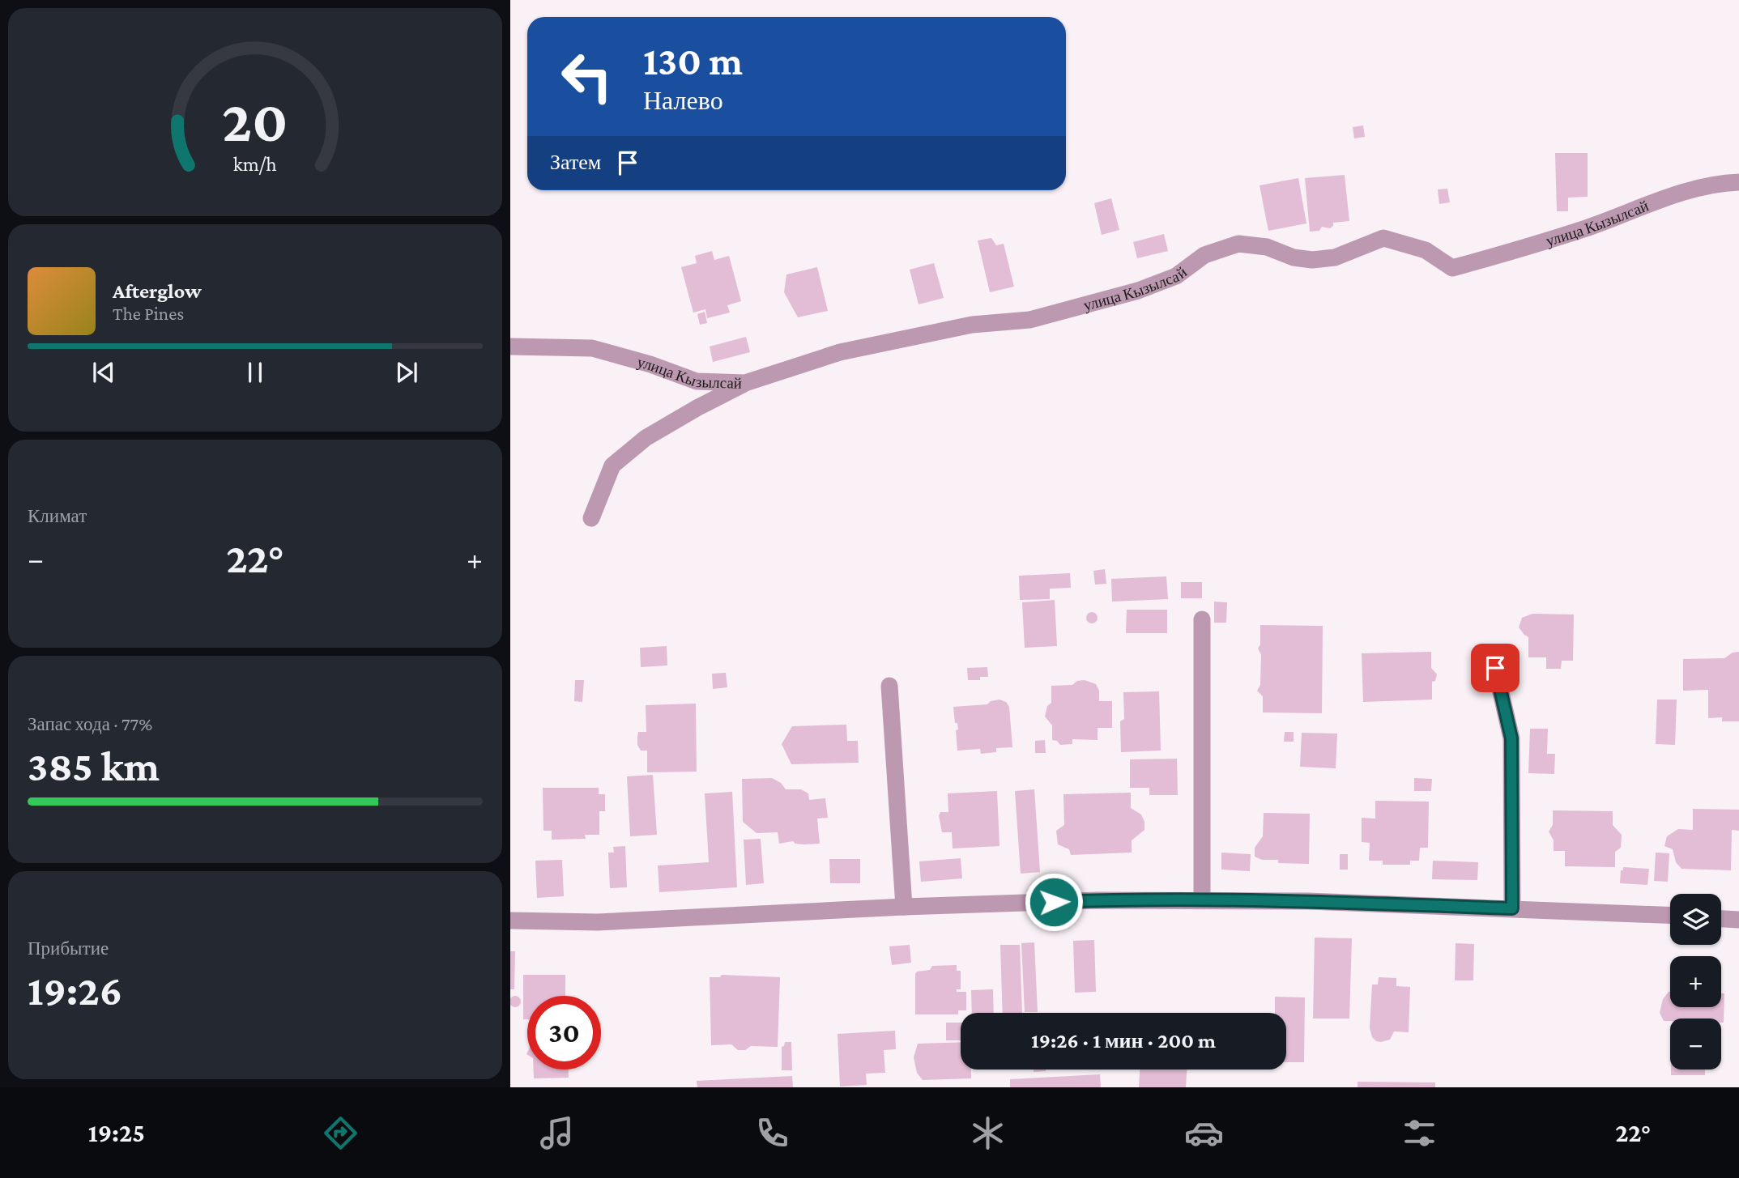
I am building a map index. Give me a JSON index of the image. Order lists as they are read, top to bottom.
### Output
{
  "streets": {
    "street": ["улица Кызылсай"]
  },
  "page": {
    "turn": ["130 m", "Налево"],
    "then": "Затем",
    "song": ["Afterglow", "The Pines"],
    "tile": [
      "Климат",
      ["Запас хода · 77%", "385 km"],
      ["Прибытие", "19:26"]
    ],
    "heat": ["−", "22°", "+"],
    "map_buttons": ["+", "−"],
    "limit": "30",
    "trip": "19:26 · 1 мин · 200 m",
    "tabs": ["19:25", "22°"],
    "gauge": ["20", "km/h"]
  }
}
